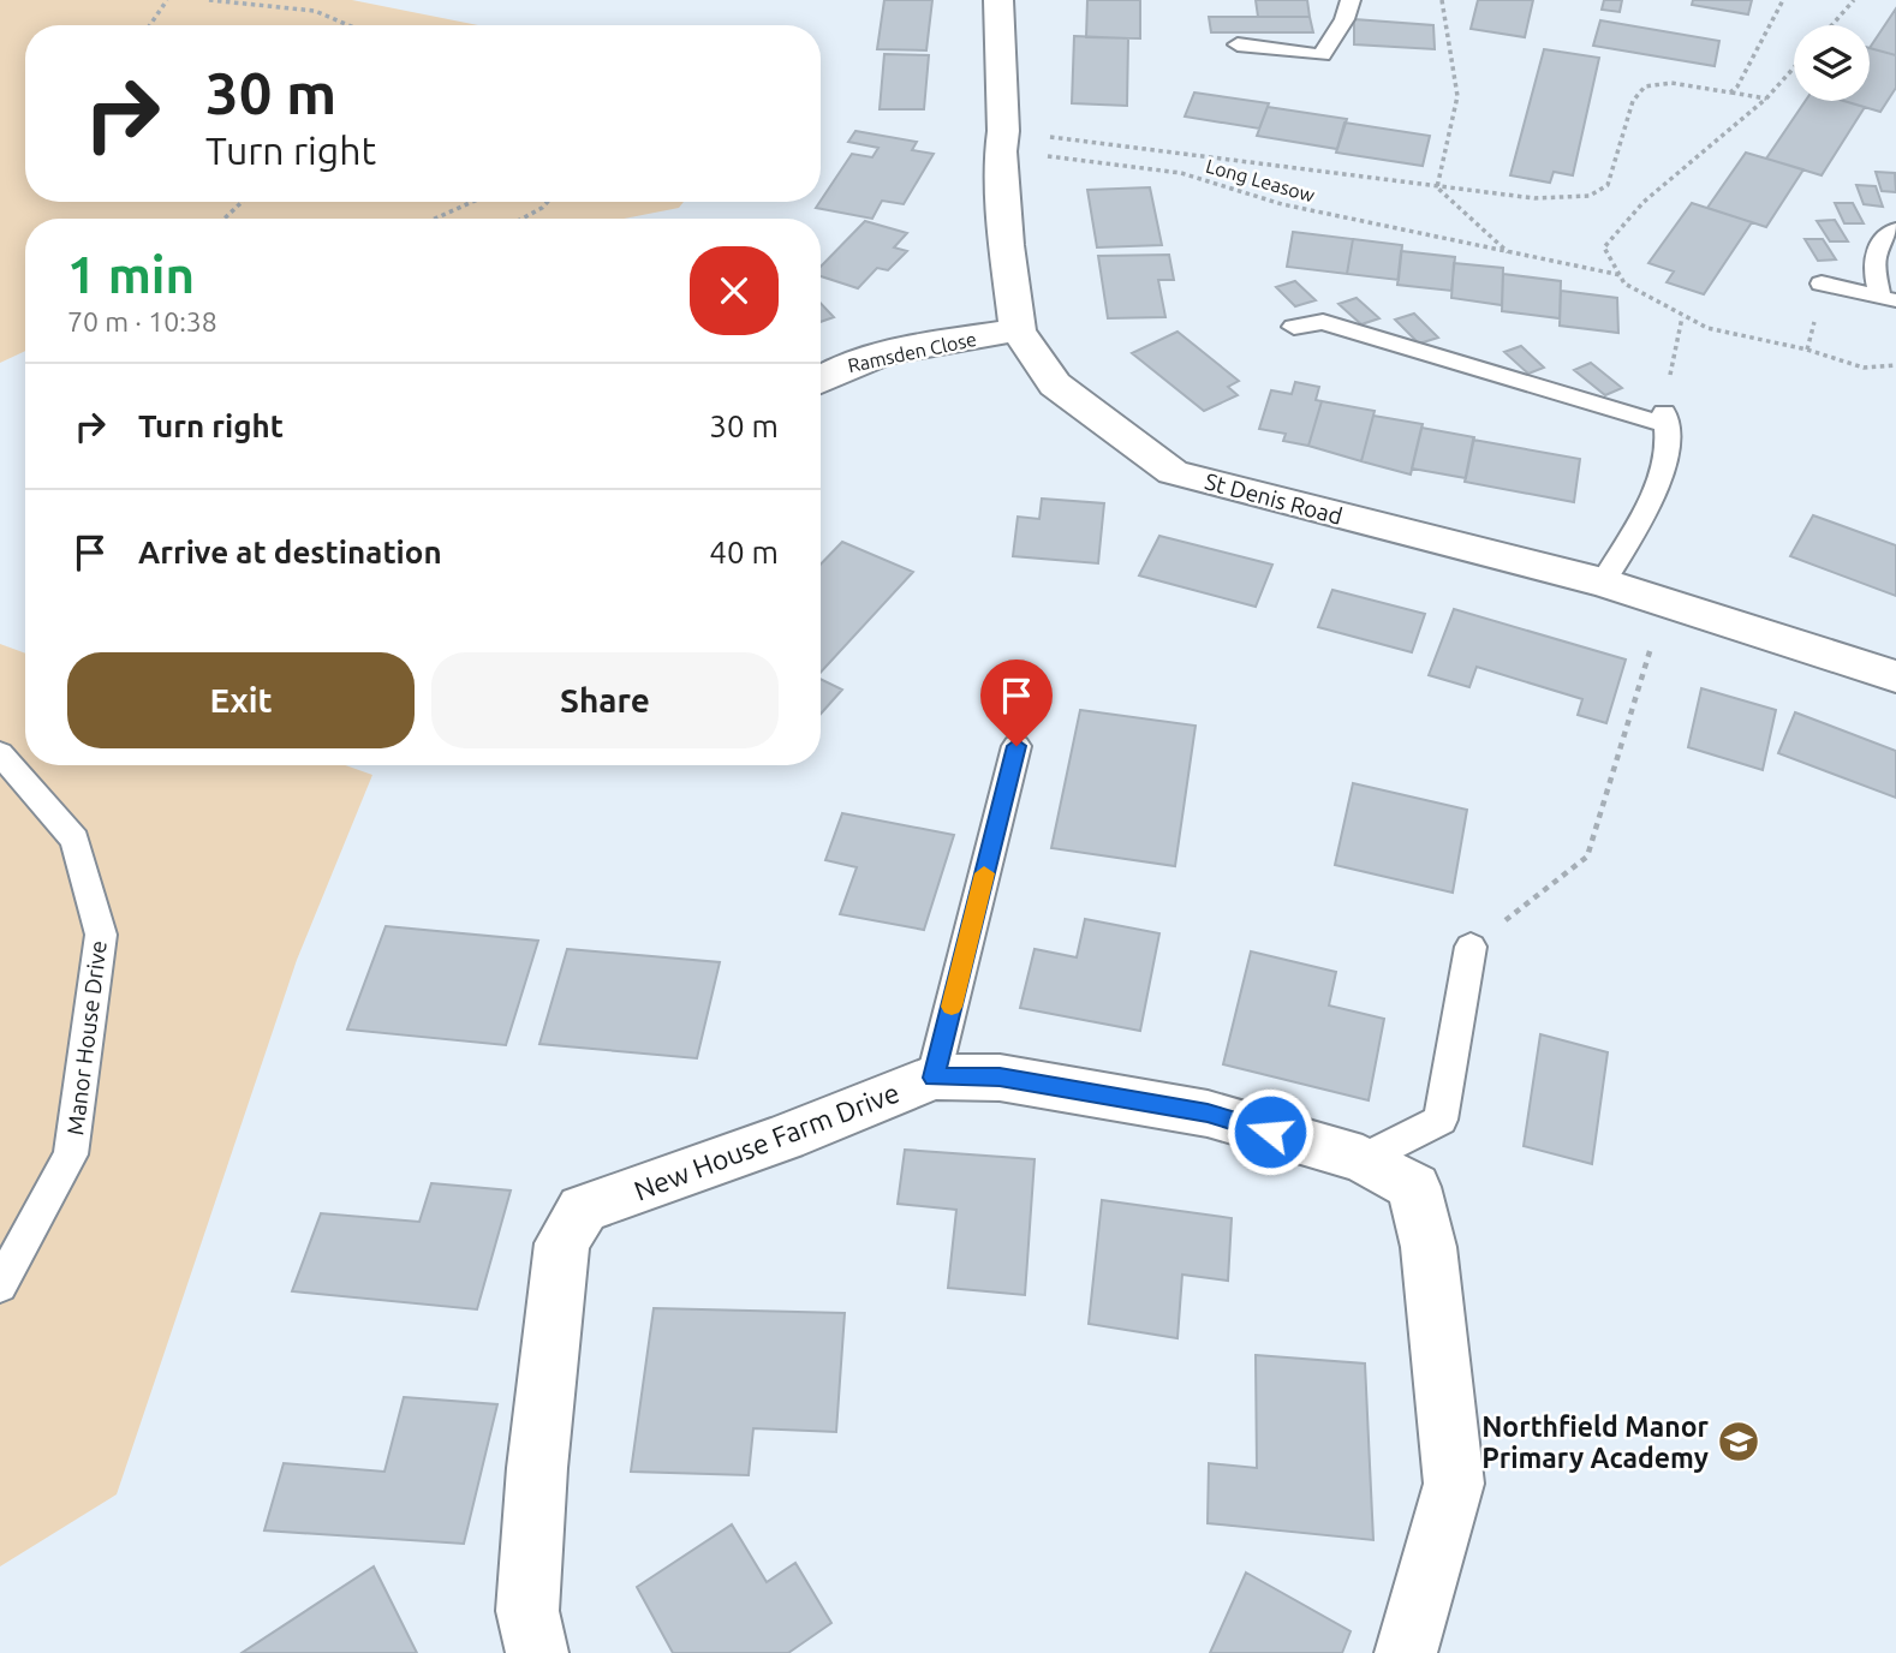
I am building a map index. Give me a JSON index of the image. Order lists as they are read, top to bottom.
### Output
{
  "streets": {
    "street": ["Ramsden Close", "St Denis Road", "New House Farm Drive"],
    "lane": ["Manor House Drive"],
    "path": ["Long Leasow"]
  },
  "crossings": [
    ["Long Leasow", "St Denis Road"],
    ["Ramsden Close", "St Denis Road"]
  ],
  "places": {
    "school or university": ["Northfield Manor Primary Academy"]
  },
  "page": {
    "turn": ["30 m", "Turn right"],
    "heading": ["1 min", "70 m · 10:38"],
    "list": [
      {
        "name": "Turn right",
        "value": "30 m"
      },
      {
        "name": "Arrive at destination",
        "value": "40 m"
      }
    ],
    "buttons": ["Exit", "Share"]
  }
}
